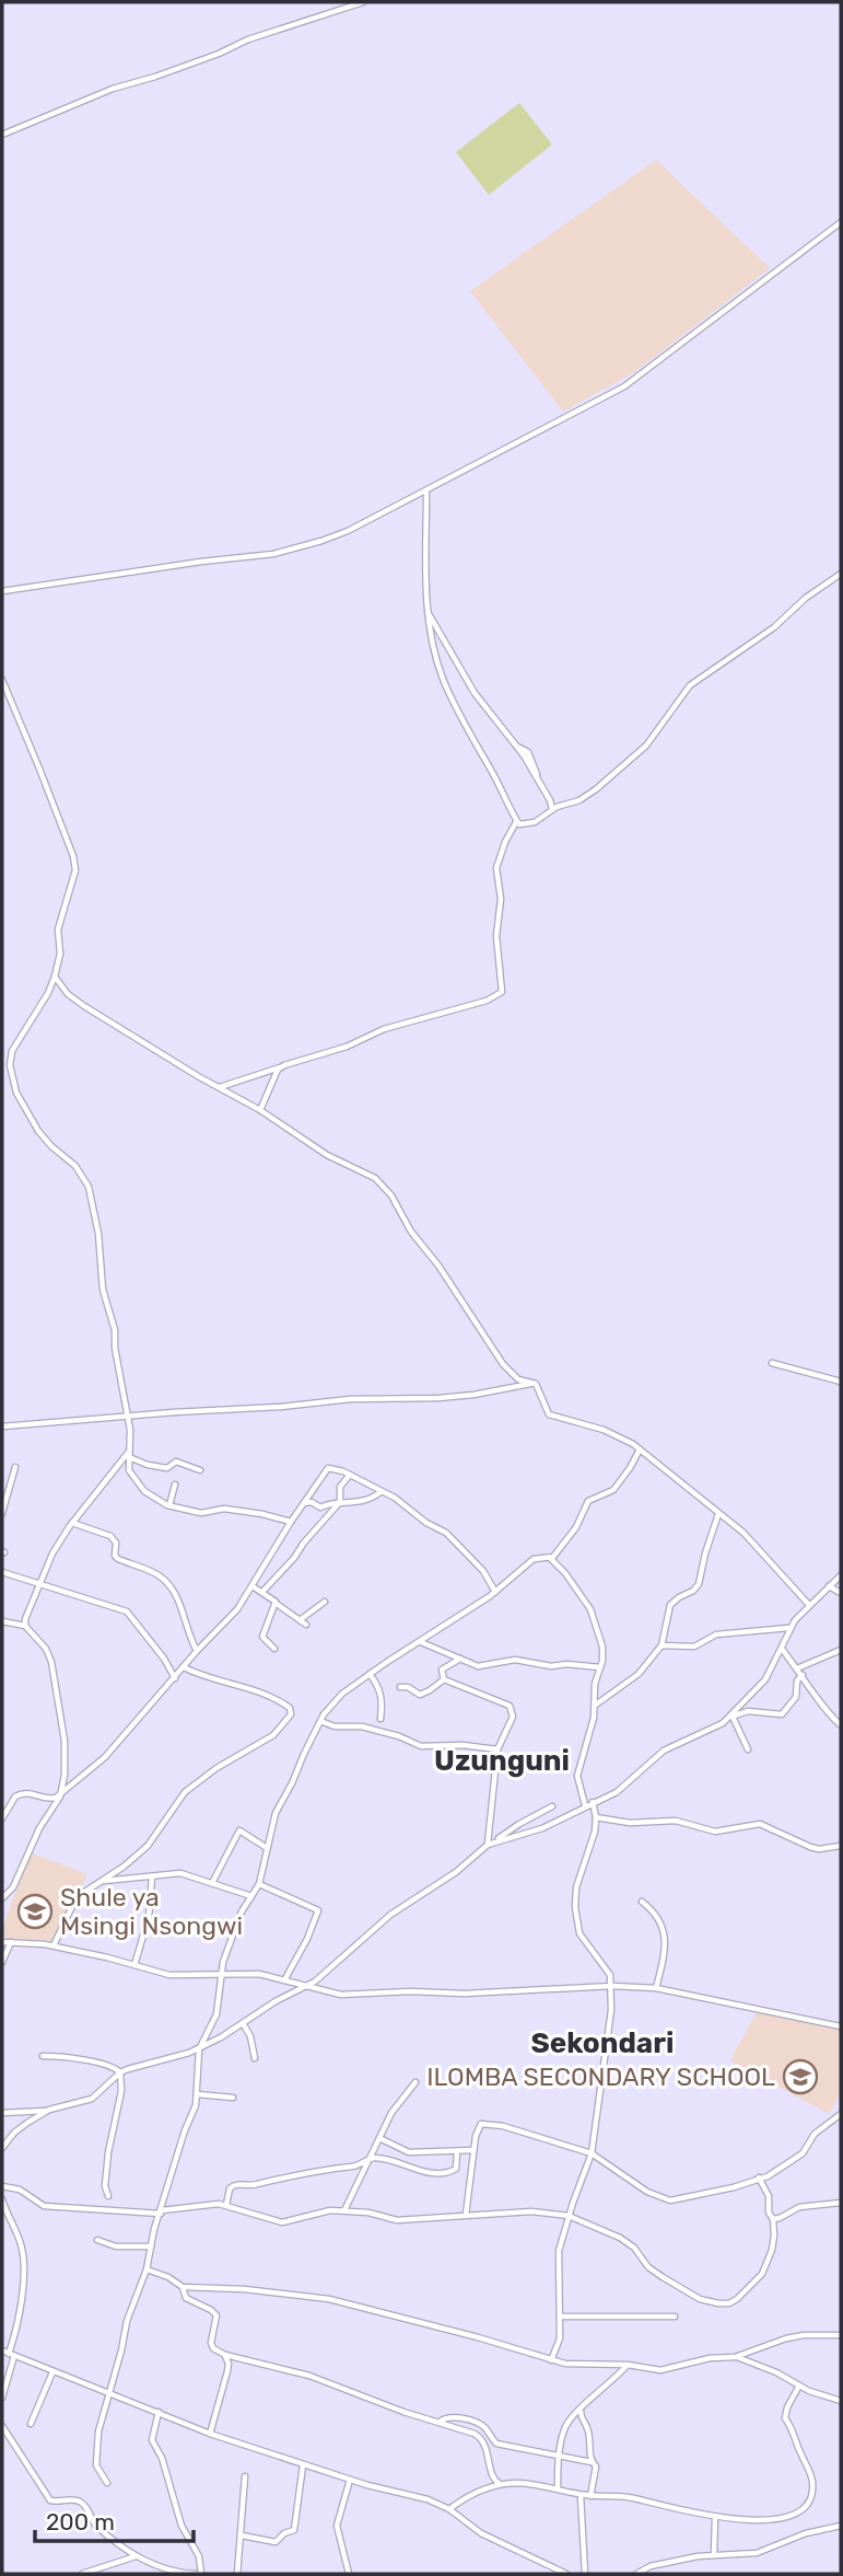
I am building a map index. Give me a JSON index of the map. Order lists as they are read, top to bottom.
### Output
{
  "districts": ["Uzunguni", "Sekondari"],
  "places": {
    "school or university": ["Shule ya Msingi Nsongwi", "ILOMBA SECONDARY SCHOOL"]
  },
  "scale_bar": "200 m"
}
